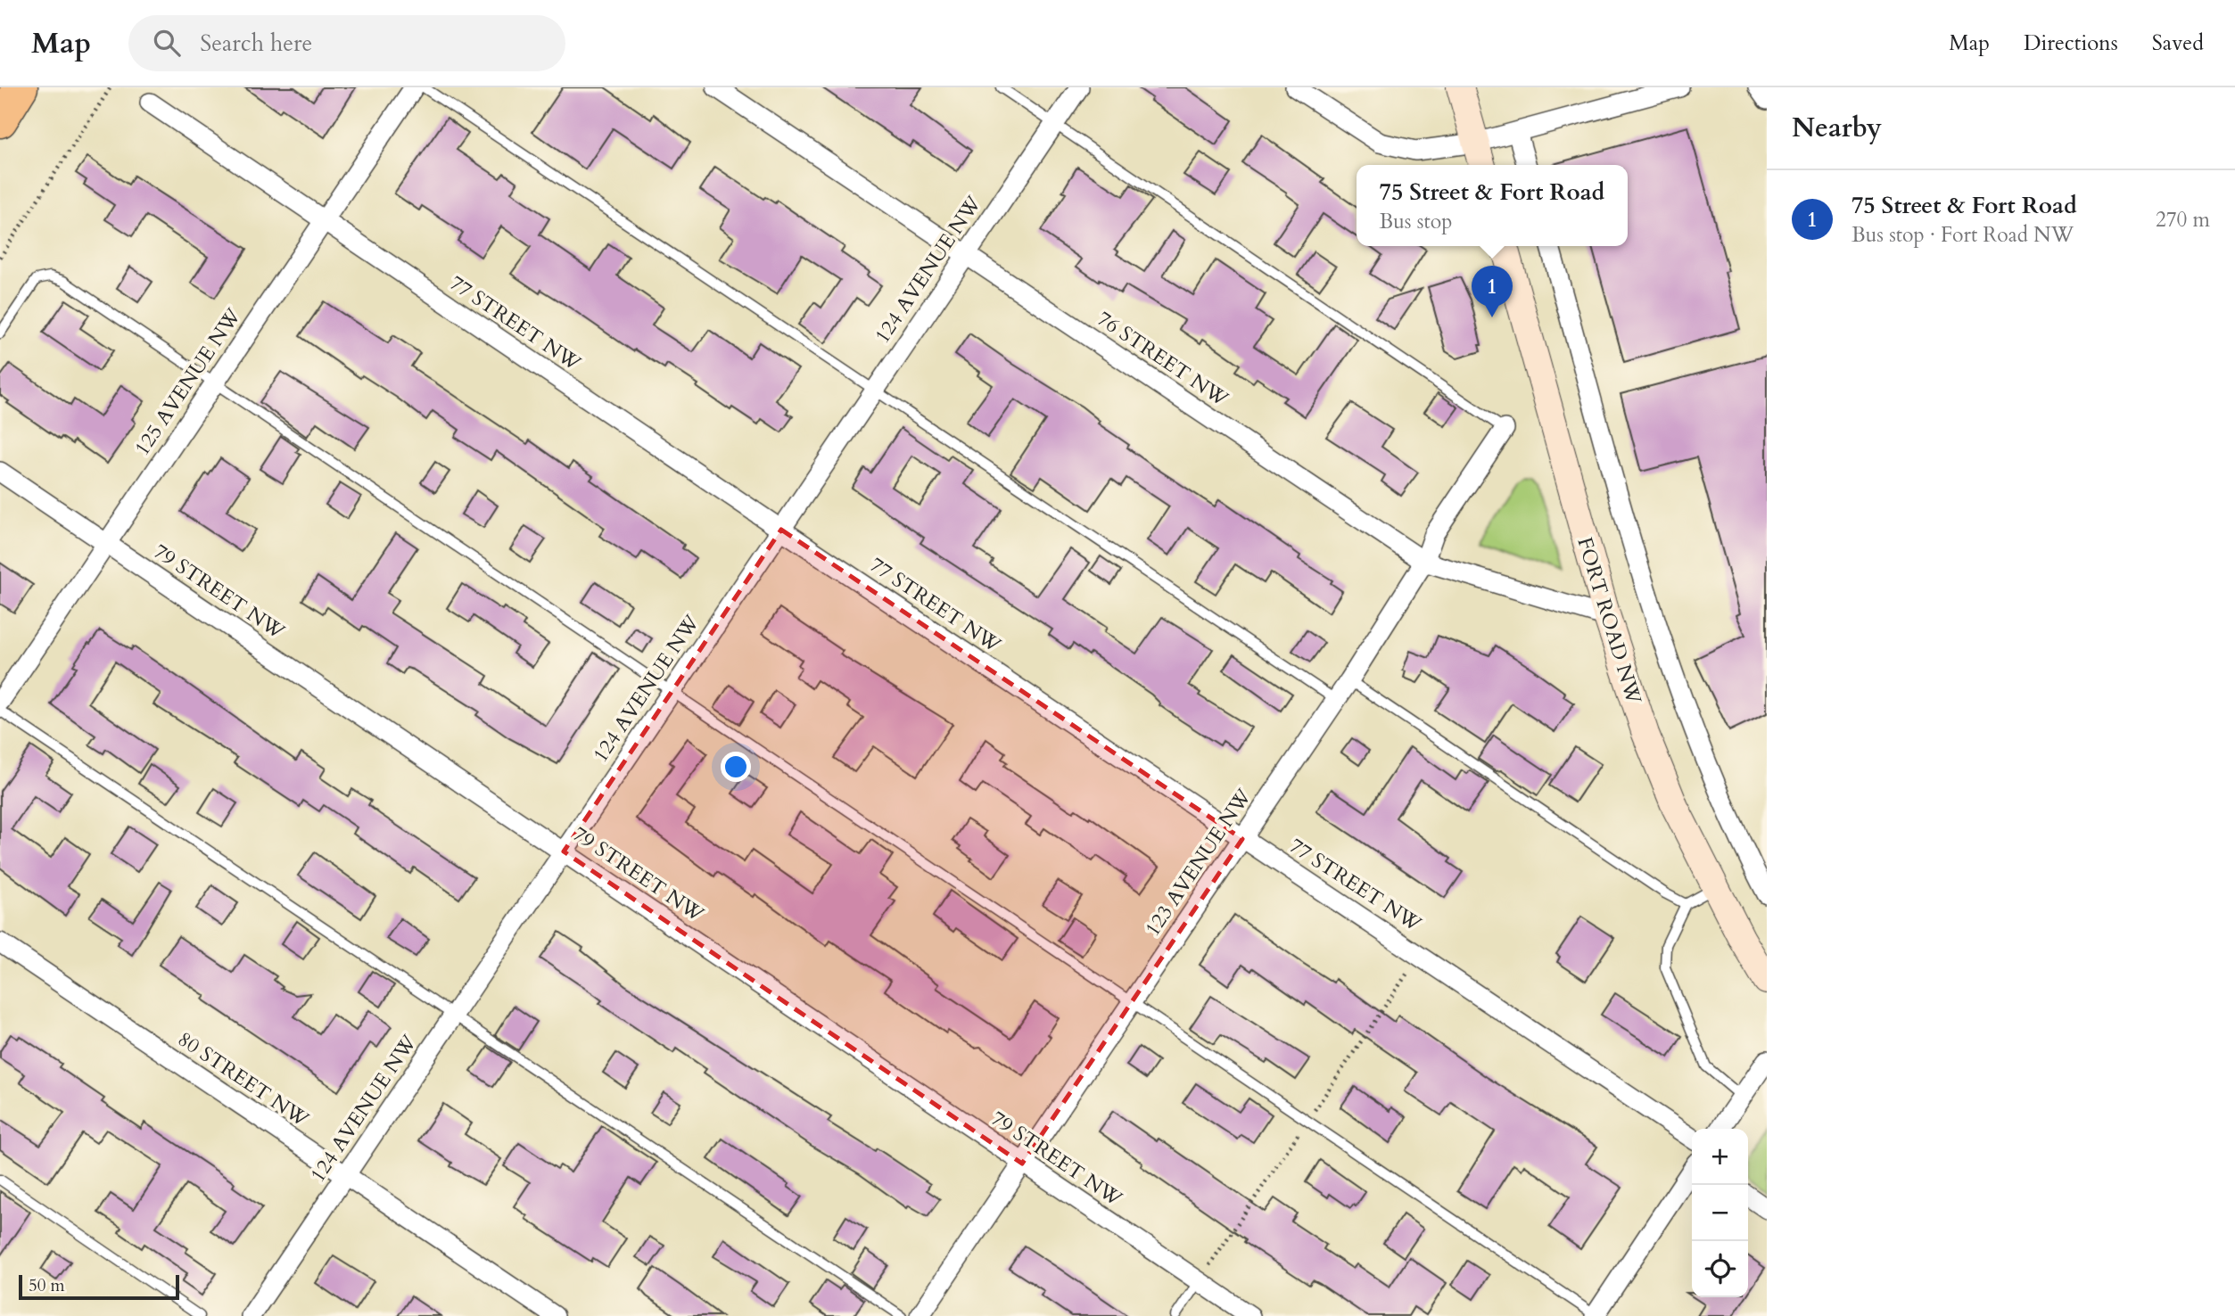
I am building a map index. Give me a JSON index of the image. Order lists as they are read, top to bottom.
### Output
{
  "streets": {
    "street": [
      "124 AVENUE NW",
      "77 STREET NW",
      "76 STREET NW",
      "125 AVENUE NW",
      "79 STREET NW",
      "FORT ROAD NW",
      "123 AVENUE NW",
      "80 STREET NW"
    ]
  },
  "crossings": [
    ["124 AVENUE NW", "77 STREET NW"],
    ["124 AVENUE NW", "76 STREET NW"],
    ["124 AVENUE NW", "79 STREET NW"],
    ["124 AVENUE NW", "80 STREET NW"],
    ["77 STREET NW", "125 AVENUE NW"],
    ["77 STREET NW", "123 AVENUE NW"],
    ["76 STREET NW", "FORT ROAD NW"],
    ["76 STREET NW", "123 AVENUE NW"],
    ["125 AVENUE NW", "79 STREET NW"],
    ["79 STREET NW", "123 AVENUE NW"]
  ],
  "scale_bar": "50 m",
  "page": {
    "header": "Map",
    "search": "Search here",
    "nav": ["Map", "Directions", "Saved"],
    "heading": "Nearby",
    "popup": ["75 Street & Fort Road", "Bus stop"],
    "list": [
      {
        "mark": "1",
        "name": "75 Street & Fort Road",
        "note": "Bus stop · Fort Road NW",
        "value": "270 m"
      }
    ],
    "pins": "1",
    "map_buttons": ["+", "−"],
    "scale": "50 m"
  }
}
